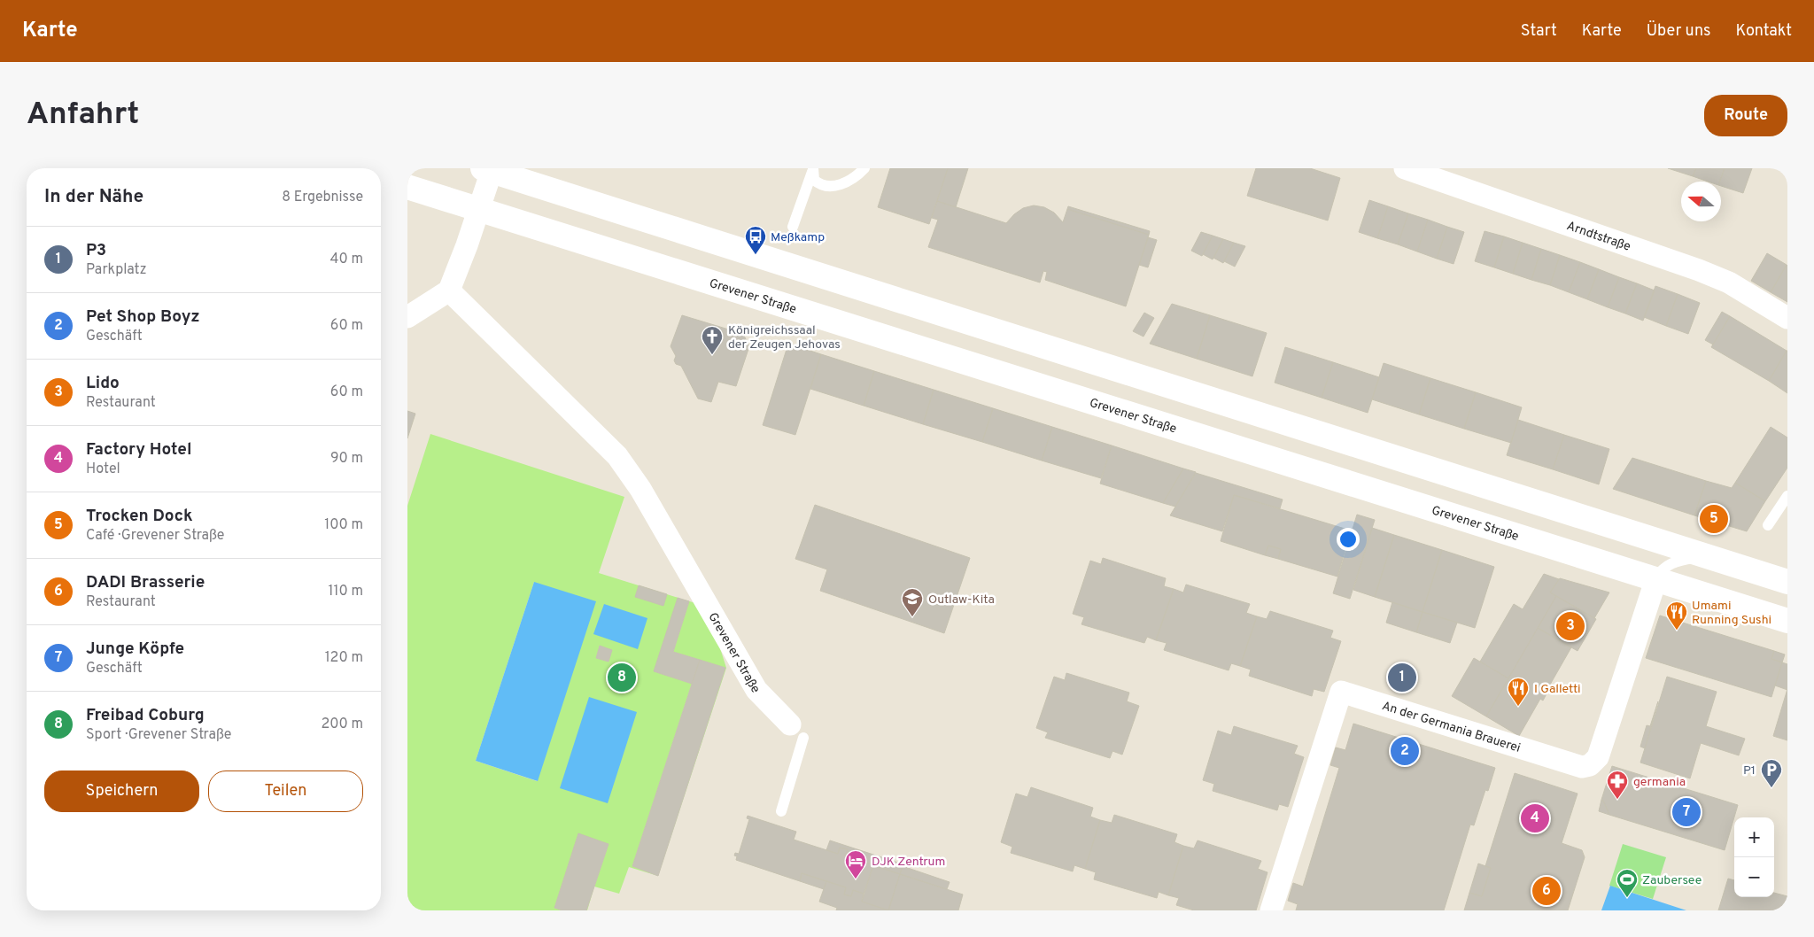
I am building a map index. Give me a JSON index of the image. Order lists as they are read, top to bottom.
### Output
{
  "streets": {
    "main road": ["Grevener Straße"],
    "street": ["Arndtstraße", "An der Germania Brauerei"]
  },
  "crossings": [
    ["Grevener Straße", "An der Germania Brauerei"]
  ],
  "places": {
    "bus stop": ["Meßkamp"],
    "church": ["Königreichssaal der Zeugen Jehovas"],
    "school or university": ["Outlaw-Kita"],
    "restaurant": ["Umami Running Sushi", "I Galletti"],
    "parking": ["P1"],
    "pharmacy": ["germania"],
    "hotel": ["DJK Zentrum"],
    "sports": ["Zaubersee"]
  },
  "north": "left",
  "page": {
    "header": "Karte",
    "nav": [
      "Start",
      "Karte",
      "Über uns",
      "Kontakt"
    ],
    "buttons": [
      "Route",
      ["Speichern", "Teilen"]
    ],
    "title": "Anfahrt",
    "heading": ["In der Nähe", "8 Ergebnisse"],
    "list": [
      {
        "mark": "1",
        "name": "P3",
        "note": "Parkplatz",
        "value": "40 m"
      },
      {
        "mark": "2",
        "name": "Pet Shop Boyz",
        "note": "Geschäft",
        "value": "60 m"
      },
      {
        "mark": "3",
        "name": "Lido",
        "note": "Restaurant",
        "value": "60 m"
      },
      {
        "mark": "4",
        "name": "Factory Hotel",
        "note": "Hotel",
        "value": "90 m"
      },
      {
        "mark": "5",
        "name": "Trocken Dock",
        "note": "Café · Grevener Straße",
        "value": "100 m"
      },
      {
        "mark": "6",
        "name": "DADI Brasserie",
        "note": "Restaurant",
        "value": "110 m"
      },
      {
        "mark": "7",
        "name": "Junge Köpfe",
        "note": "Geschäft",
        "value": "120 m"
      },
      {
        "mark": "8",
        "name": "Freibad Coburg",
        "note": "Sport · Grevener Straße",
        "value": "200 m"
      }
    ],
    "pins": [
      "5",
      "3",
      "1",
      "8",
      "2",
      "7",
      "4",
      "6"
    ],
    "map_buttons": ["+", "−"]
  }
}
